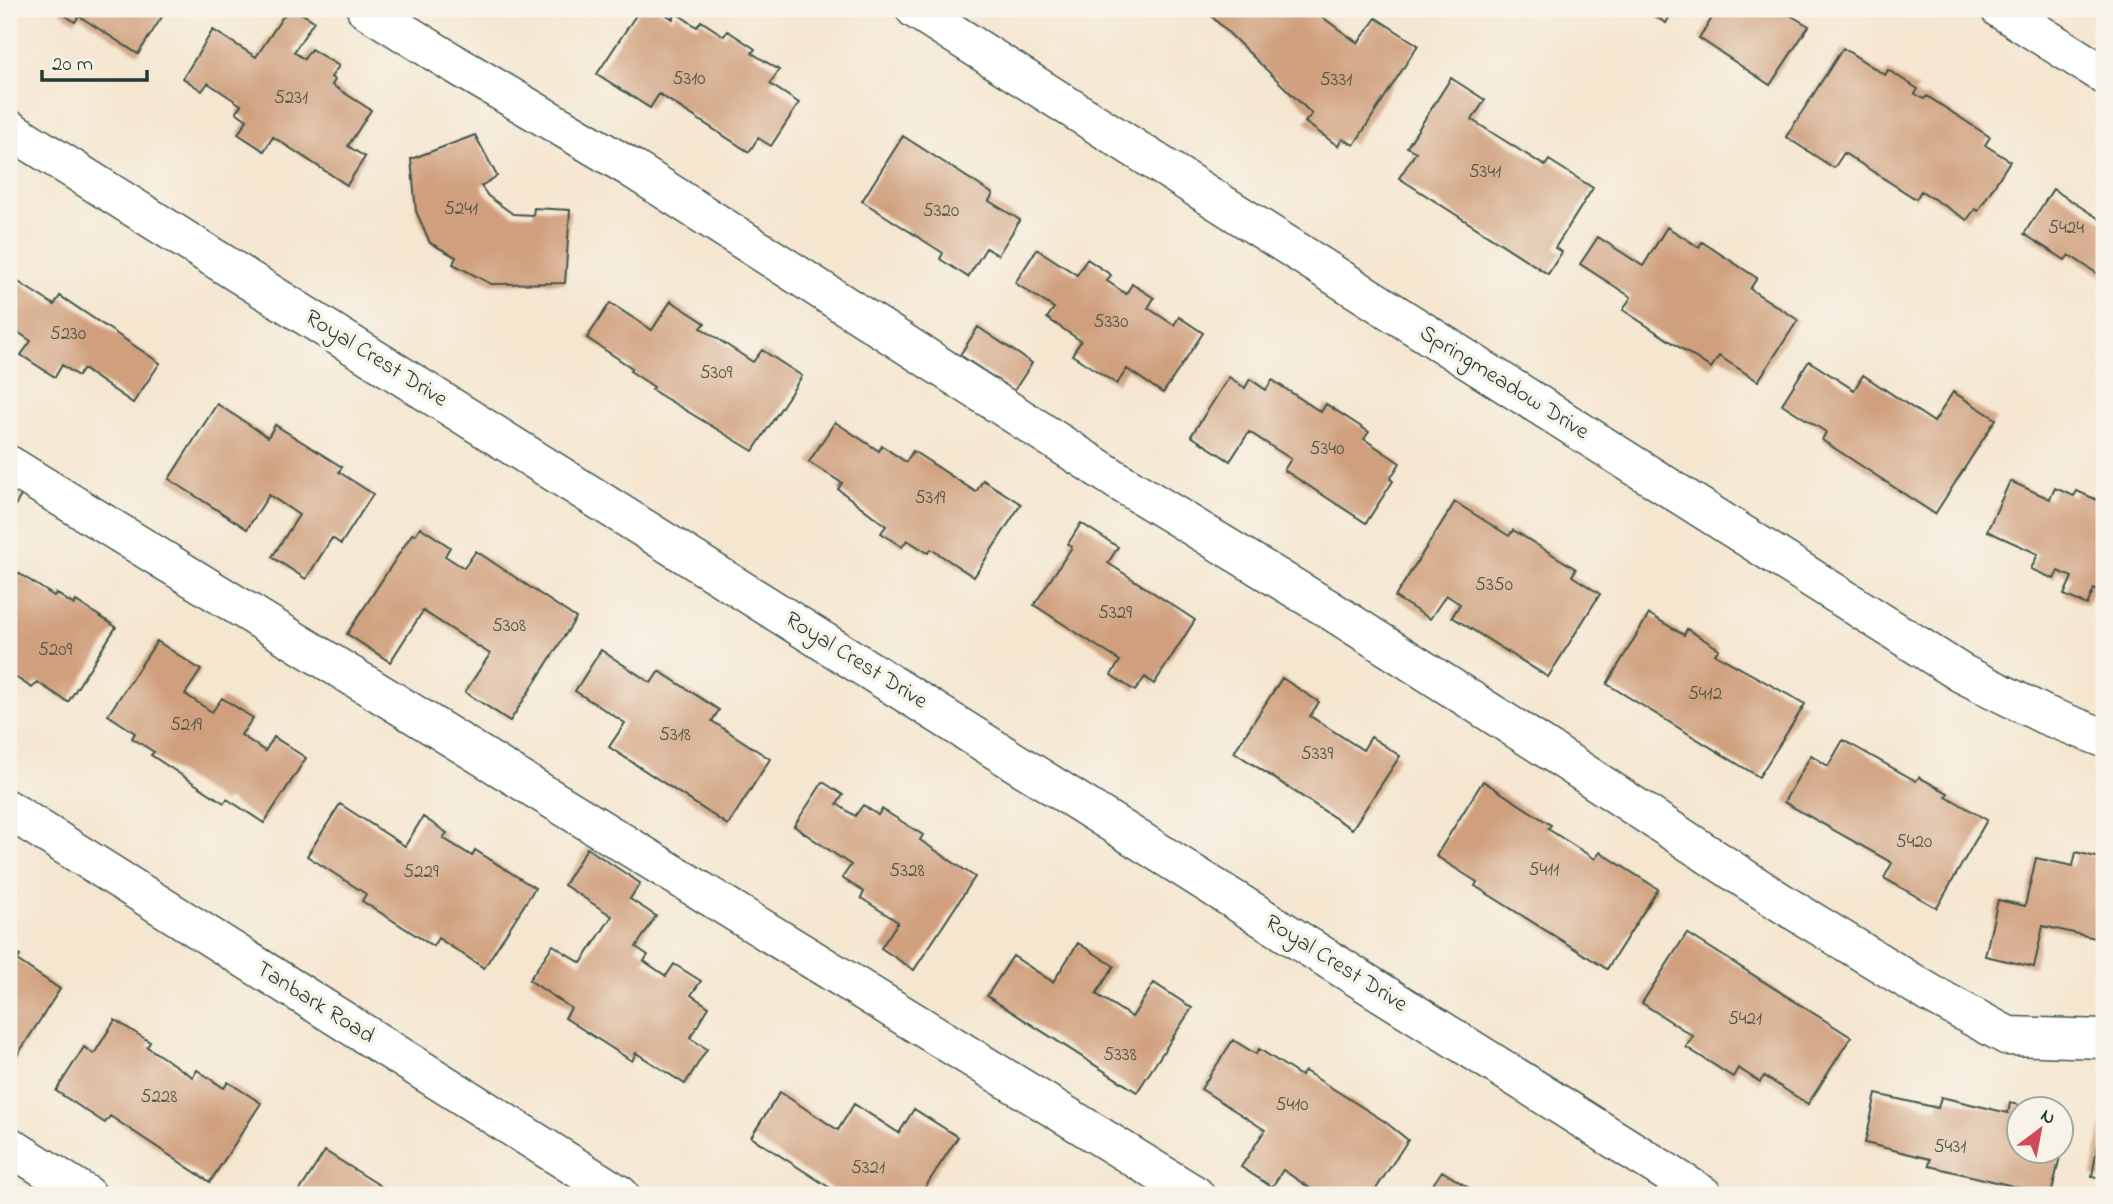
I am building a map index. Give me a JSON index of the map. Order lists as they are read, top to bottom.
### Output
{
  "streets": {
    "street": ["Royal Crest Drive", "Springmeadow Drive", "Tanbark Road"]
  },
  "house_numbers": [
    "5310",
    "5331",
    "5231",
    "5341",
    "5241",
    "5320",
    "5424",
    "5330",
    "5230",
    "5309",
    "5340",
    "5319",
    "5350",
    "5329",
    "5308",
    "5209",
    "5412",
    "5219",
    "5318",
    "5339",
    "5420",
    "5411",
    "5328",
    "5229",
    "5421",
    "5338",
    "5228",
    "5410",
    "5431",
    "5321"
  ],
  "scale_bar": "20 m",
  "north": "top right"
}
